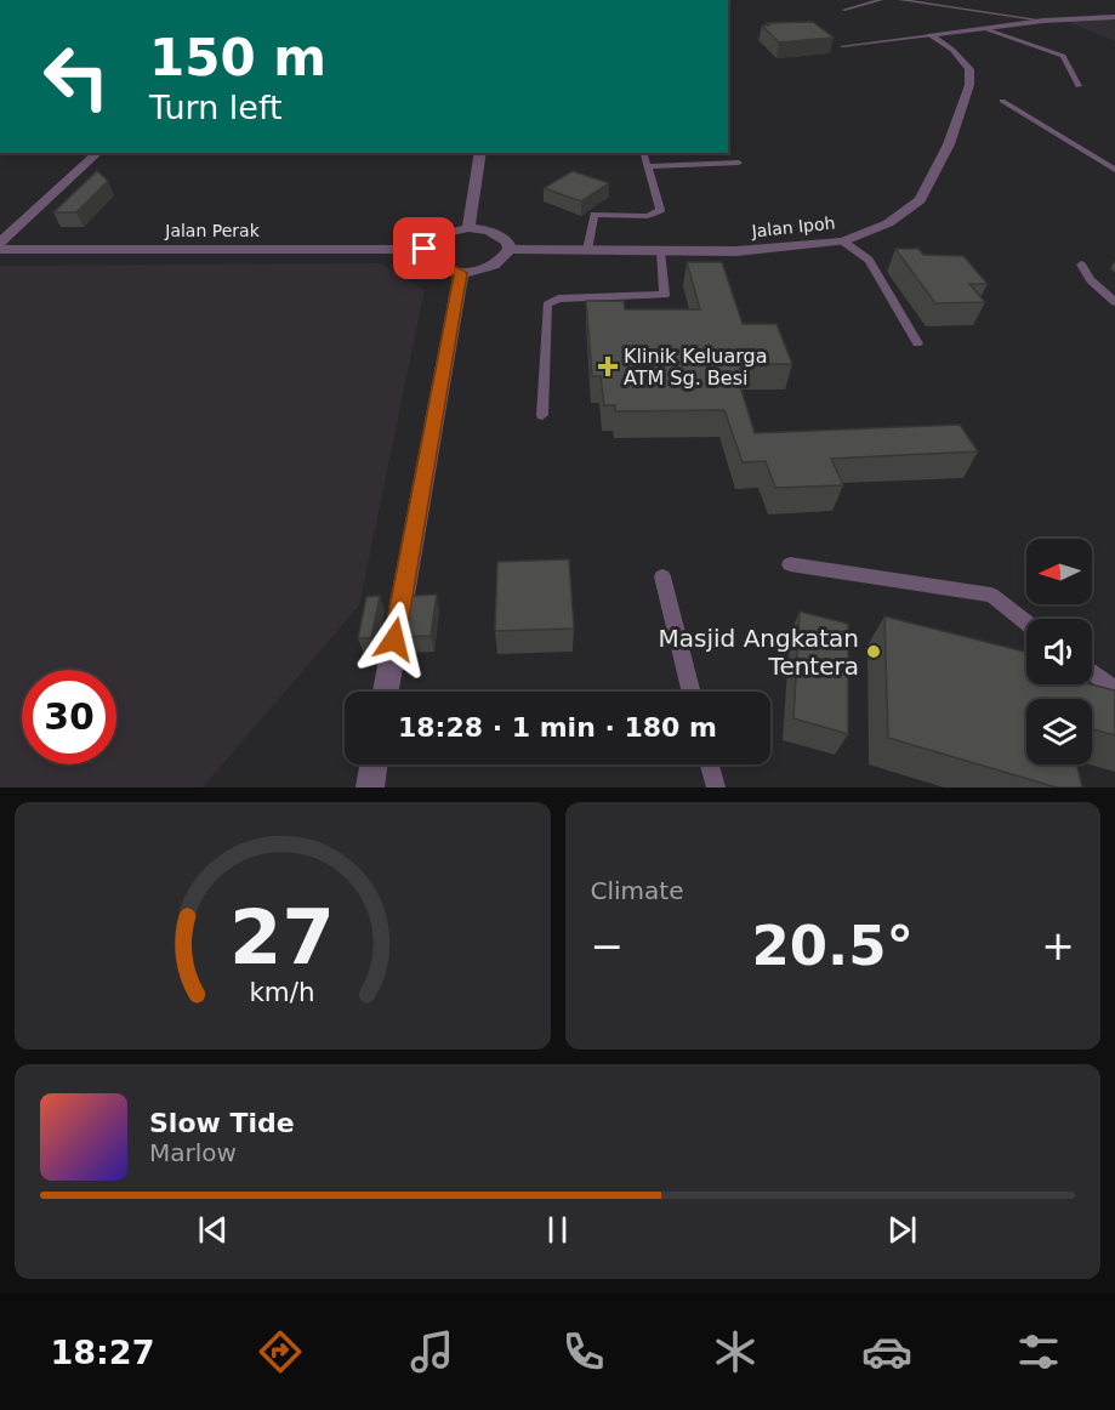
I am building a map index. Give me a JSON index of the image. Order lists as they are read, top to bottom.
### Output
{
  "streets": {
    "street": ["Jalan Ipoh", "Jalan Perak"]
  },
  "places": {
    "health": ["Klinik Keluarga ATM Sg. Besi"],
    "other": ["Masjid Angkatan Tentera"]
  },
  "north": "left",
  "page": {
    "turn": ["150 m", "Turn left"],
    "limit": "30",
    "trip": "18:28 · 1 min · 180 m",
    "tile": "Climate",
    "heat": ["−", "20.5°", "+"],
    "song": ["Slow Tide", "Marlow"],
    "tabs": "18:27",
    "gauge": ["27", "km/h"]
  }
}
